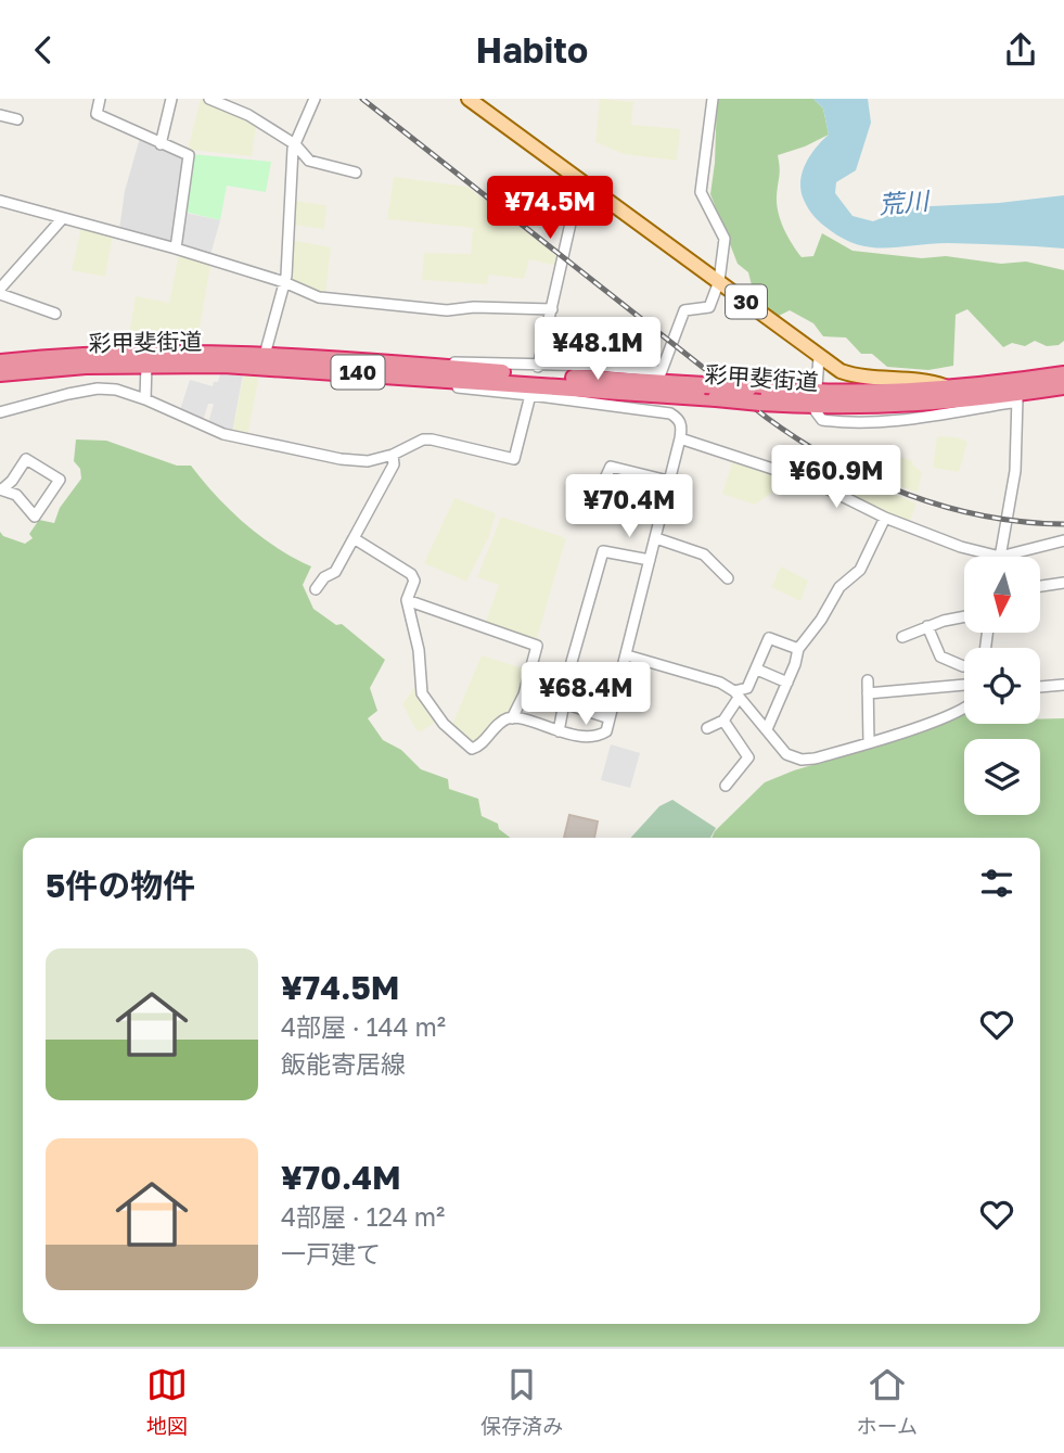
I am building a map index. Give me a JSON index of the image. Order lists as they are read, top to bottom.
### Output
{
  "streets": {
    "highway": ["彩甲斐街道", "140"],
    "main road": ["30"]
  },
  "crossings": [
    ["30", "彩甲斐街道"]
  ],
  "water": ["荒川"],
  "north": "bottom",
  "page": {
    "header": "Habito",
    "price": [
      "¥74.5M",
      "¥48.1M",
      "¥60.9M",
      "¥70.4M",
      "¥68.4M"
    ],
    "heading": "5件の物件",
    "list": [
      {
        "name": "¥74.5M",
        "note": "4部屋 · 144 m² · 飯能寄居線"
      },
      {
        "name": "¥70.4M",
        "note": "4部屋 · 124 m² · 一戸建て"
      }
    ],
    "tabs": ["地図", "保存済み", "ホーム"]
  }
}
